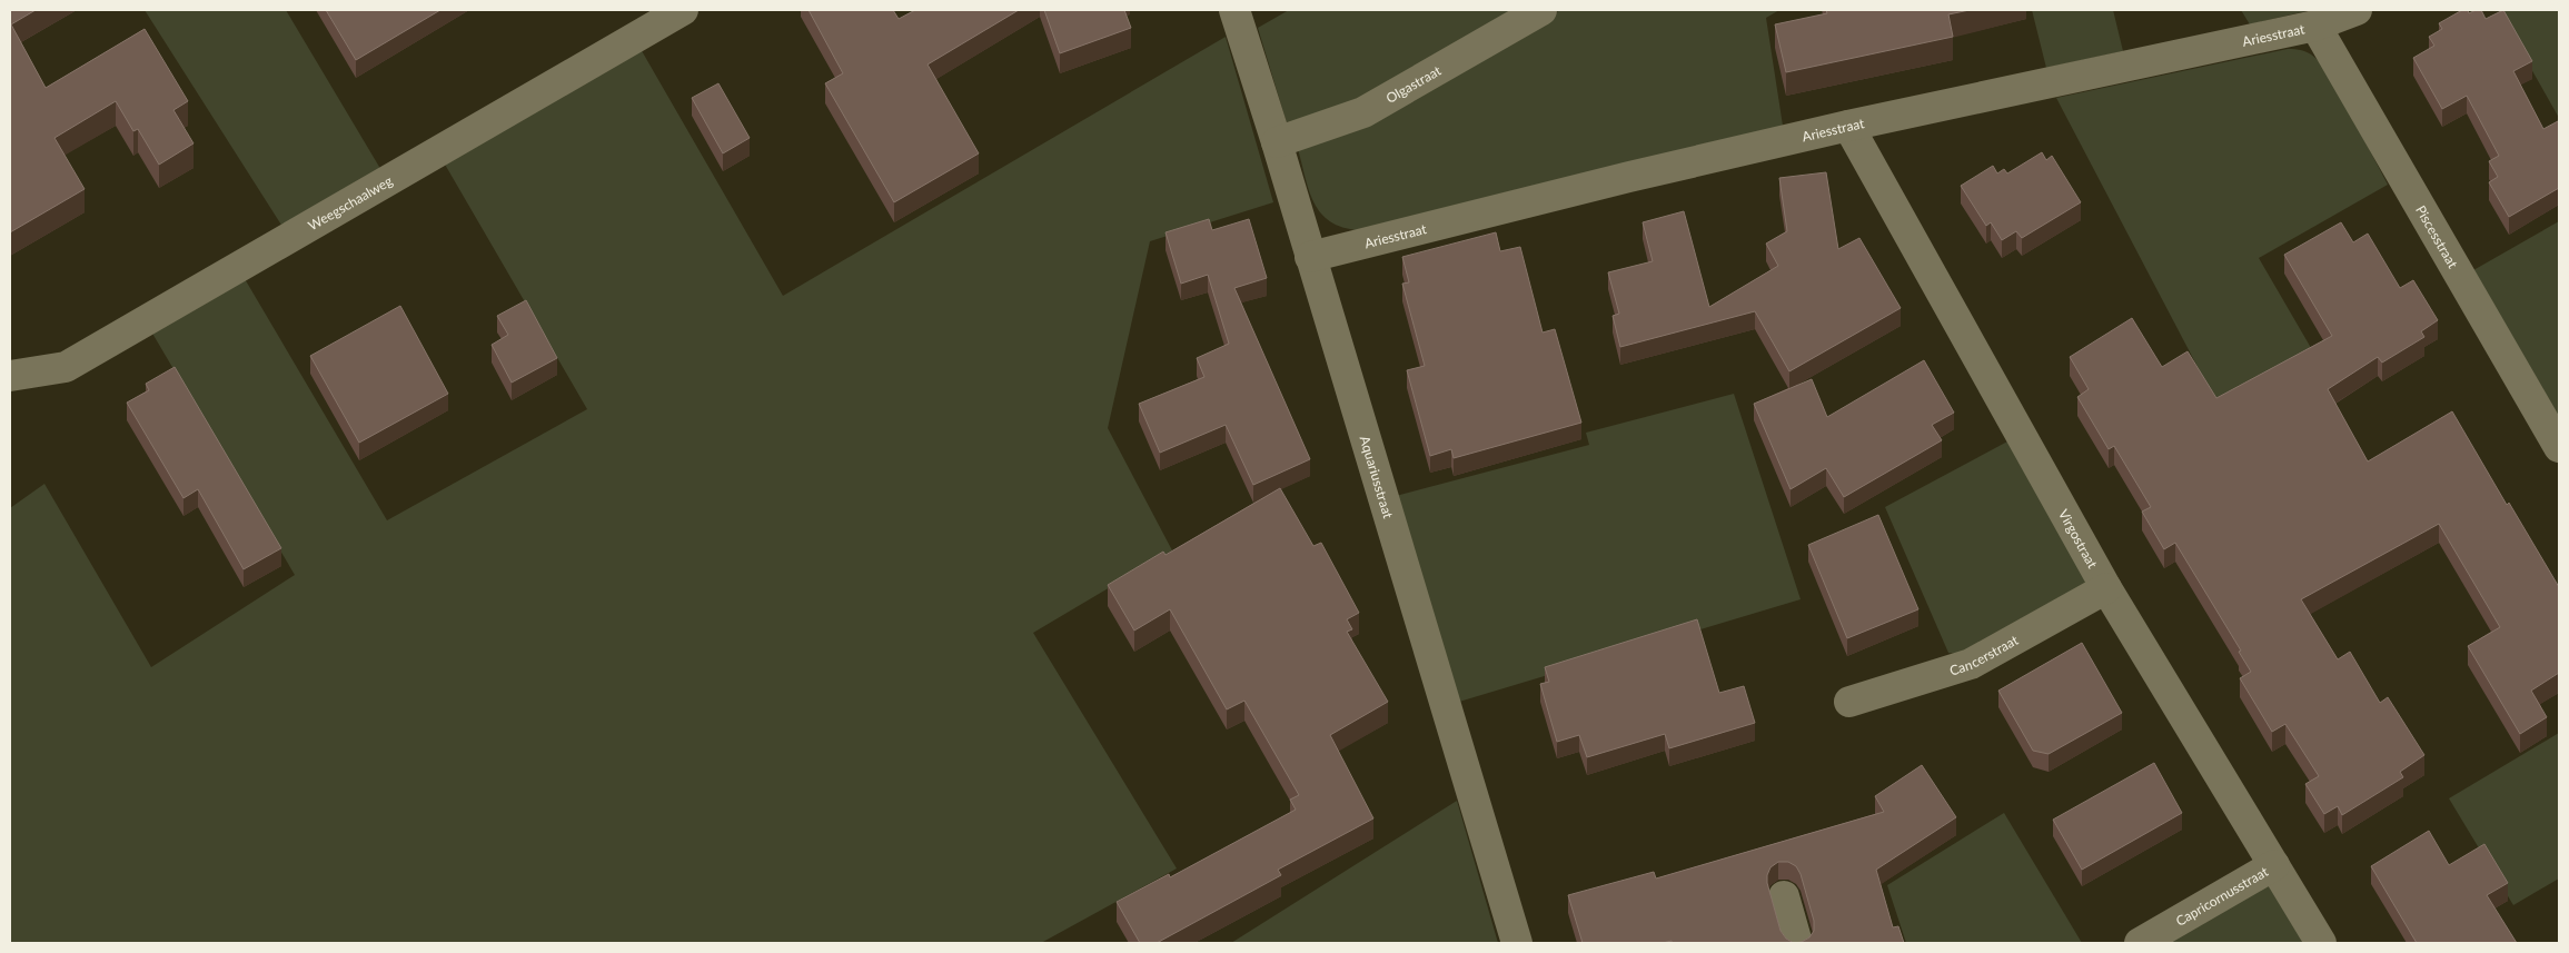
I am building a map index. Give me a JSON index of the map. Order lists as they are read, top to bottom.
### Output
{
  "streets": {
    "street": [
      "Ariesstraat",
      "Olgastraat",
      "Weegschaalweg",
      "Piscesstraat",
      "Aquariusstraat",
      "Virgostraat",
      "Cancerstraat",
      "Capricornusstraat"
    ]
  },
  "crossings": [
    ["Ariesstraat", "Piscesstraat"],
    ["Ariesstraat", "Aquariusstraat"],
    ["Ariesstraat", "Virgostraat"],
    ["Olgastraat", "Aquariusstraat"],
    ["Virgostraat", "Cancerstraat"],
    ["Virgostraat", "Capricornusstraat"]
  ]
}
